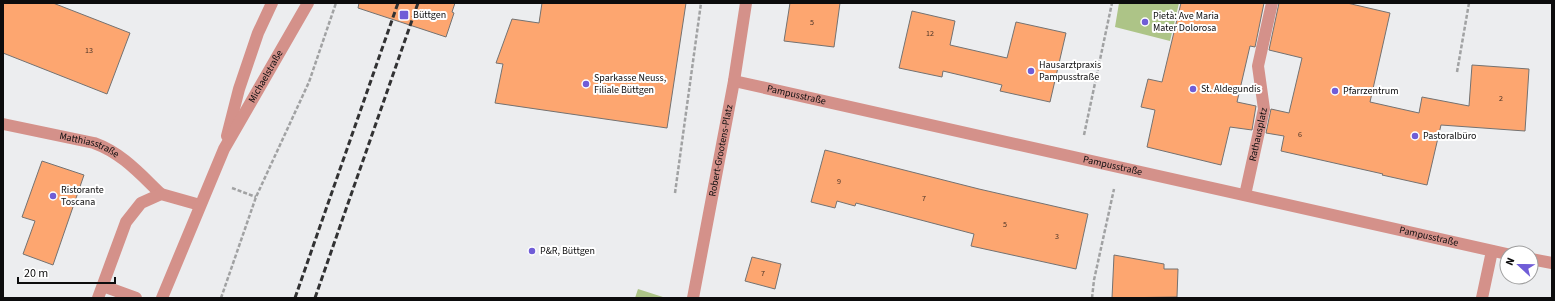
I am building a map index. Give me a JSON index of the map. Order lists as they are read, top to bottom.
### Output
{
  "streets": {
    "street": [
      "Michaelstraße",
      "Pampusstraße",
      "Rathausplatz",
      "Matthiasstraße",
      "Robert-Grootens-Platz"
    ]
  },
  "crossings": [
    ["Pampusstraße", "Rathausplatz"],
    ["Pampusstraße", "Robert-Grootens-Platz"]
  ],
  "places": {
    "transit": ["Büttgen"],
    "other": [
      "Pietà: Ave Maria Mater Dolorosa",
      "Hausarztpraxis Pampusstraße",
      "Sparkasse Neuss, Filiale Büttgen",
      "St. Aldegundis",
      "Pfarrzentrum",
      "Pastoralbüro",
      "Ristorante Toscana",
      "P&R, Büttgen"
    ]
  },
  "house_numbers": [
    "5",
    "12",
    "13",
    "2",
    "6",
    "9",
    "7",
    "5",
    "3",
    "7"
  ],
  "scale_bar": "20 m",
  "north": "left"
}
